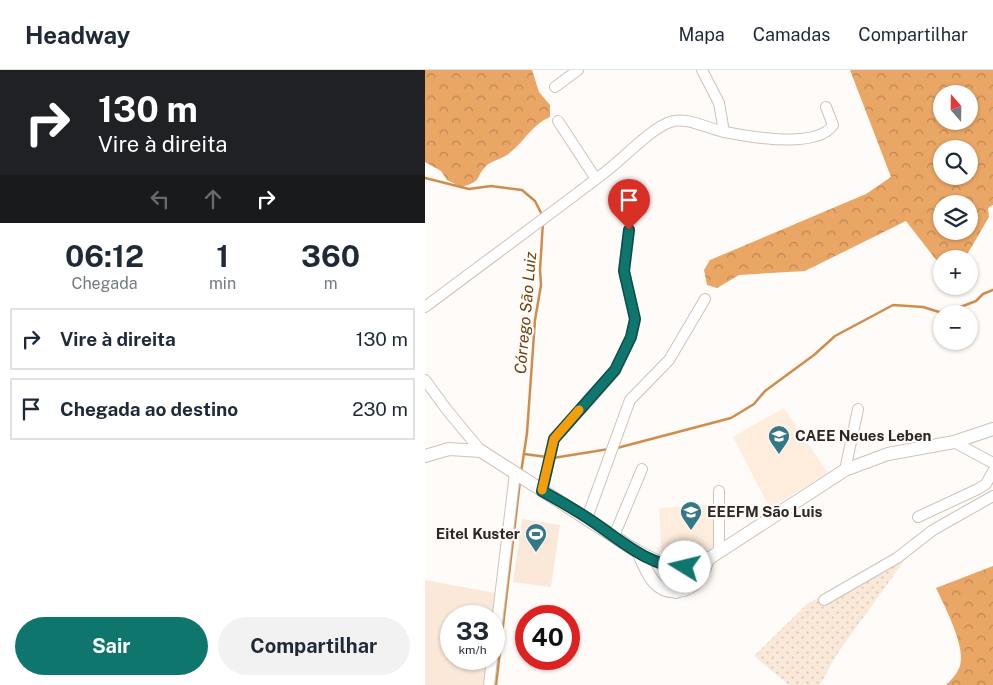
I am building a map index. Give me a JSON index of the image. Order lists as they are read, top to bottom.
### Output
{
  "water": ["Córrego São Luiz"],
  "places": {
    "school or university": ["CAEE Neues Leben", "EEEFM São Luis"],
    "sports": ["Eitel Kuster"]
  },
  "north": "top",
  "page": {
    "header": "Headway",
    "nav": ["Mapa", "Camadas", "Compartilhar"],
    "turn": ["130 m", "Vire à direita"],
    "map_buttons": ["+", "−"],
    "eta": [
      "06:12",
      "Chegada",
      "1",
      "min",
      "360",
      "m"
    ],
    "list": [
      {
        "name": "Vire à direita",
        "value": "130 m"
      },
      {
        "name": "Chegada ao destino",
        "value": "230 m"
      }
    ],
    "speed": "33 km/h",
    "limit": "40",
    "buttons": ["Sair", "Compartilhar"]
  }
}
